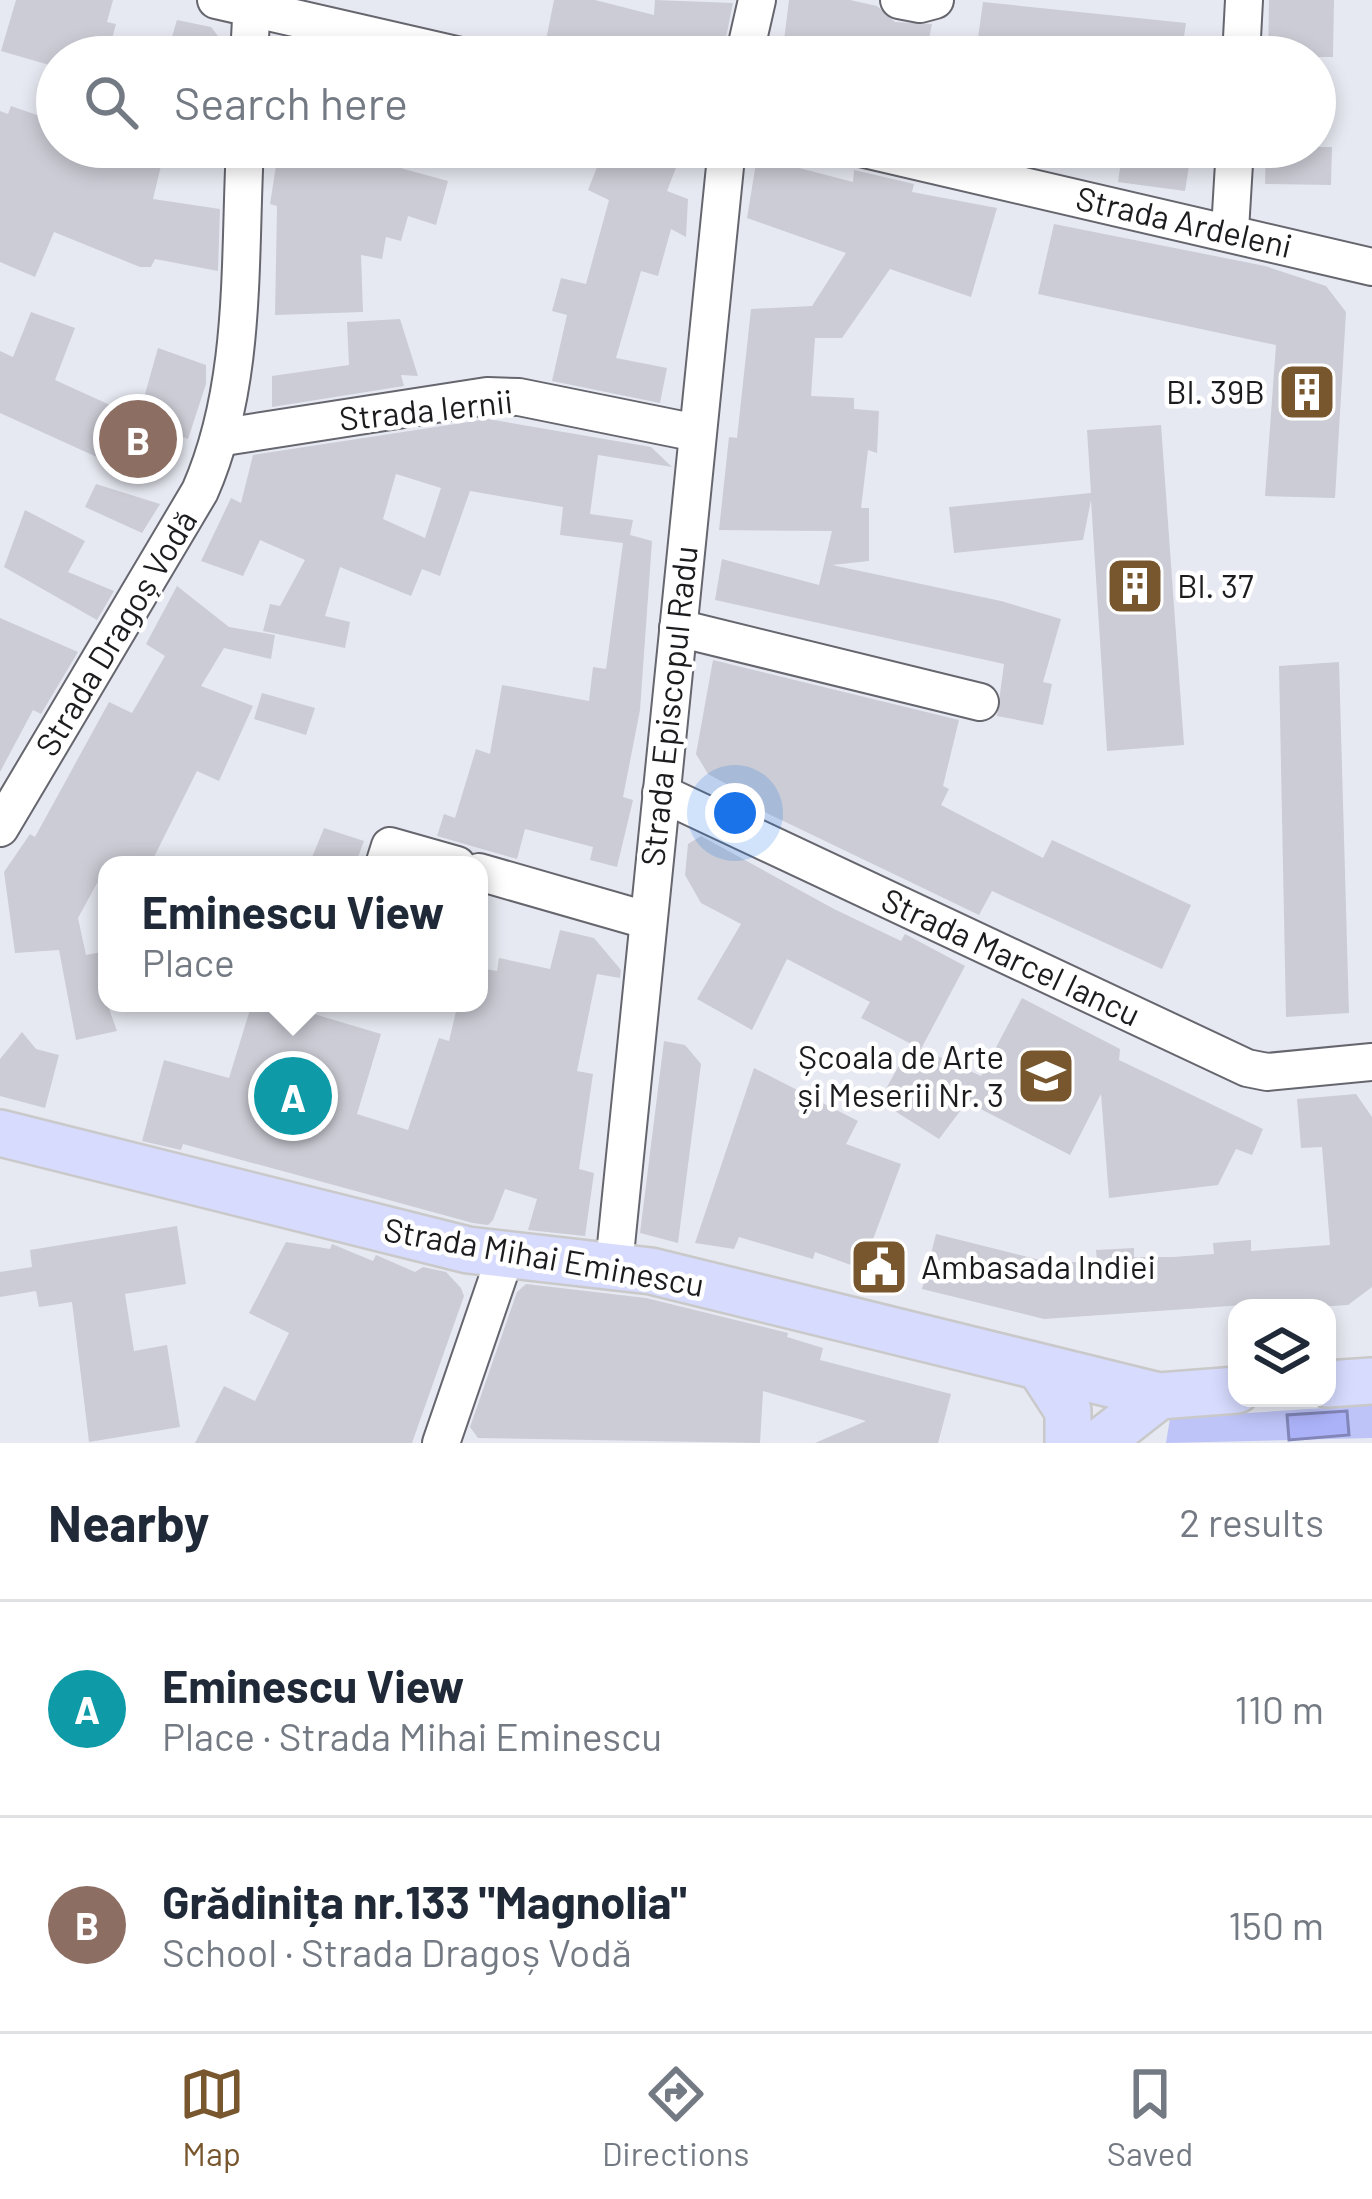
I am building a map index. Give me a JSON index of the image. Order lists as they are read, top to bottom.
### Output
{
  "streets": {
    "main road": ["Strada Mihai Eminescu"],
    "street": [
      "Strada Ardeleni",
      "Strada Iernii",
      "Strada Dragoș Vodă",
      "Strada Episcopul Radu",
      "Strada Marcel Iancu"
    ]
  },
  "crossings": [
    ["Strada Iernii", "Strada Dragoș Vodă"],
    ["Strada Iernii", "Strada Episcopul Radu"],
    ["Strada Episcopul Radu", "Strada Marcel Iancu"],
    ["Strada Episcopul Radu", "Strada Mihai Eminescu"]
  ],
  "places": {
    "building": ["Bl. 39B", "Bl. 37"],
    "school or university": ["Școala de Arte și Meserii Nr. 3"],
    "public building": ["Ambasada Indiei"]
  },
  "page": {
    "search": "Search here",
    "pins": ["B", "A"],
    "popup": ["Eminescu View", "Place"],
    "heading": ["Nearby", "2 results"],
    "list": [
      {
        "mark": "A",
        "name": "Eminescu View",
        "note": "Place · Strada Mihai Eminescu",
        "value": "110 m"
      },
      {
        "mark": "B",
        "name": "Grădinița nr.133 \"Magnolia\"",
        "note": "School · Strada Dragoș Vodă",
        "value": "150 m"
      }
    ],
    "nav": ["Map", "Directions", "Saved"]
  }
}
